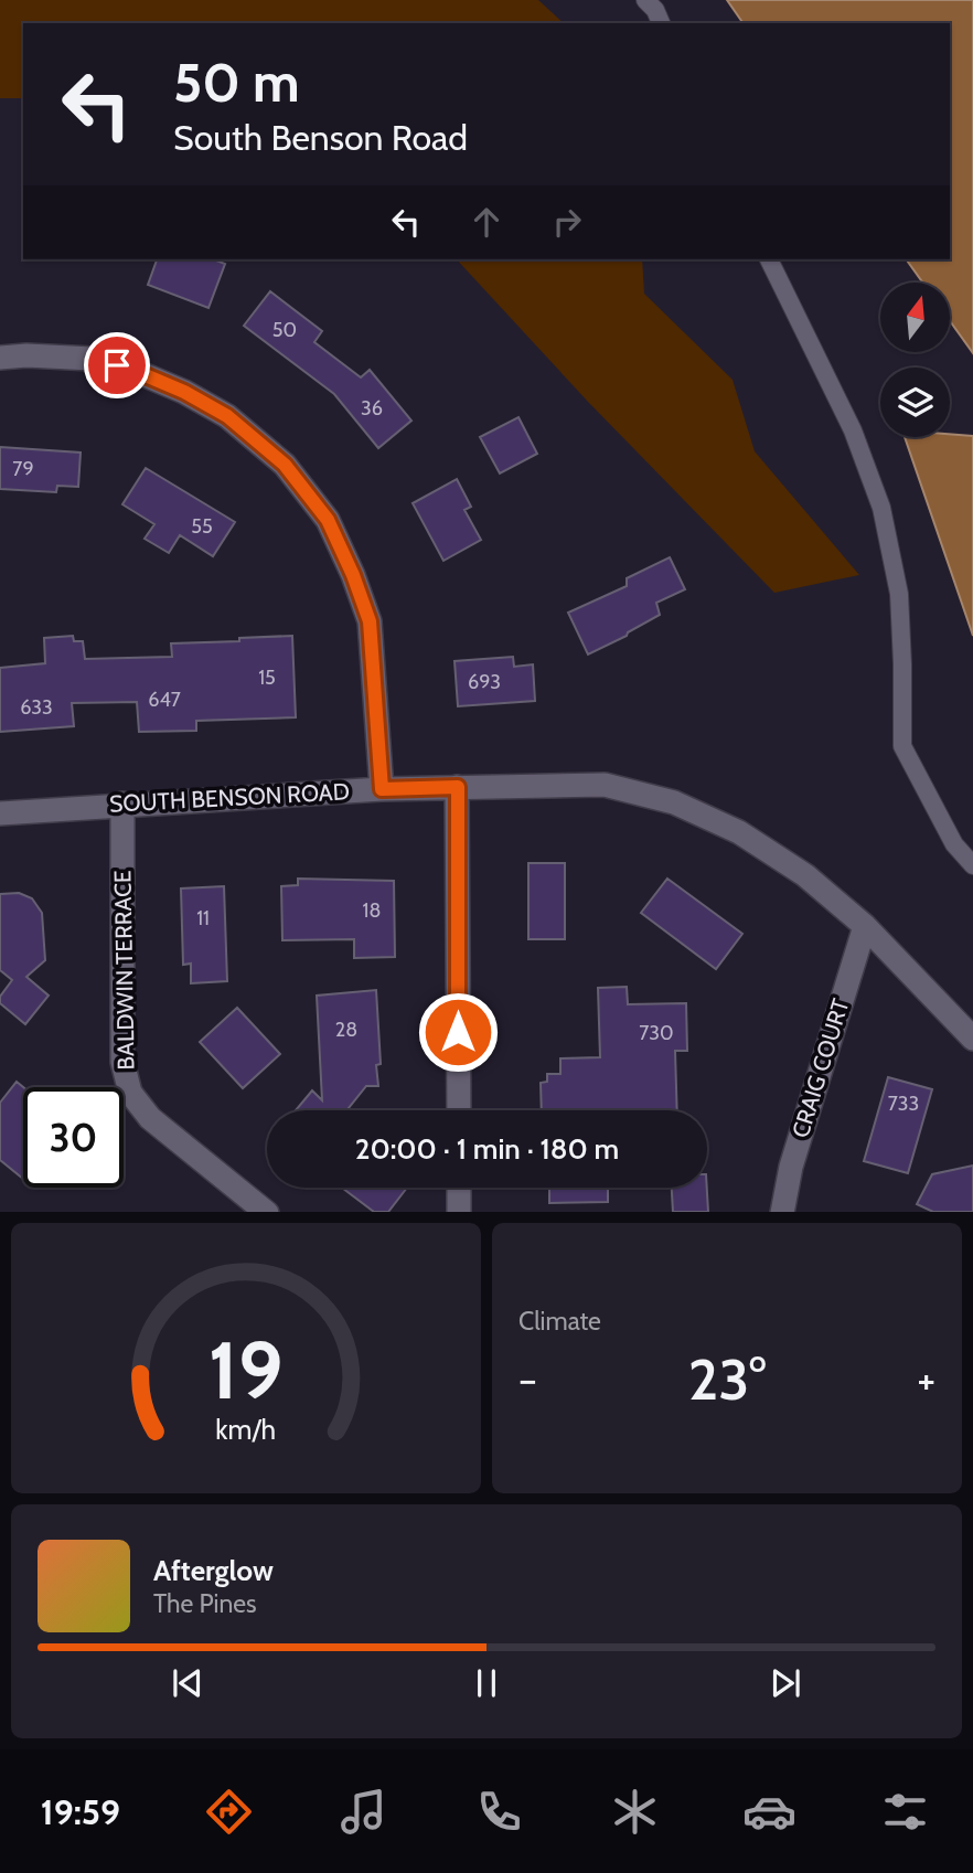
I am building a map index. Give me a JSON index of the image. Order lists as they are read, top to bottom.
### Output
{
  "streets": {
    "street": ["SOUTH BENSON ROAD", "BALDWIN TERRACE", "CRAIG COURT"]
  },
  "crossings": [
    ["SOUTH BENSON ROAD", "BALDWIN TERRACE"],
    ["SOUTH BENSON ROAD", "CRAIG COURT"]
  ],
  "house_numbers": [
    "50",
    "36",
    "79",
    "55",
    "15",
    "693",
    "647",
    "633",
    "18",
    "11",
    "28",
    "730",
    "733"
  ],
  "north": "top",
  "page": {
    "turn": ["50 m", "South Benson Road"],
    "limit": "30",
    "trip": "20:00 · 1 min · 180 m",
    "tile": "Climate",
    "heat": ["−", "23°", "+"],
    "song": ["Afterglow", "The Pines"],
    "tabs": "19:59",
    "gauge": ["19", "km/h"]
  }
}
